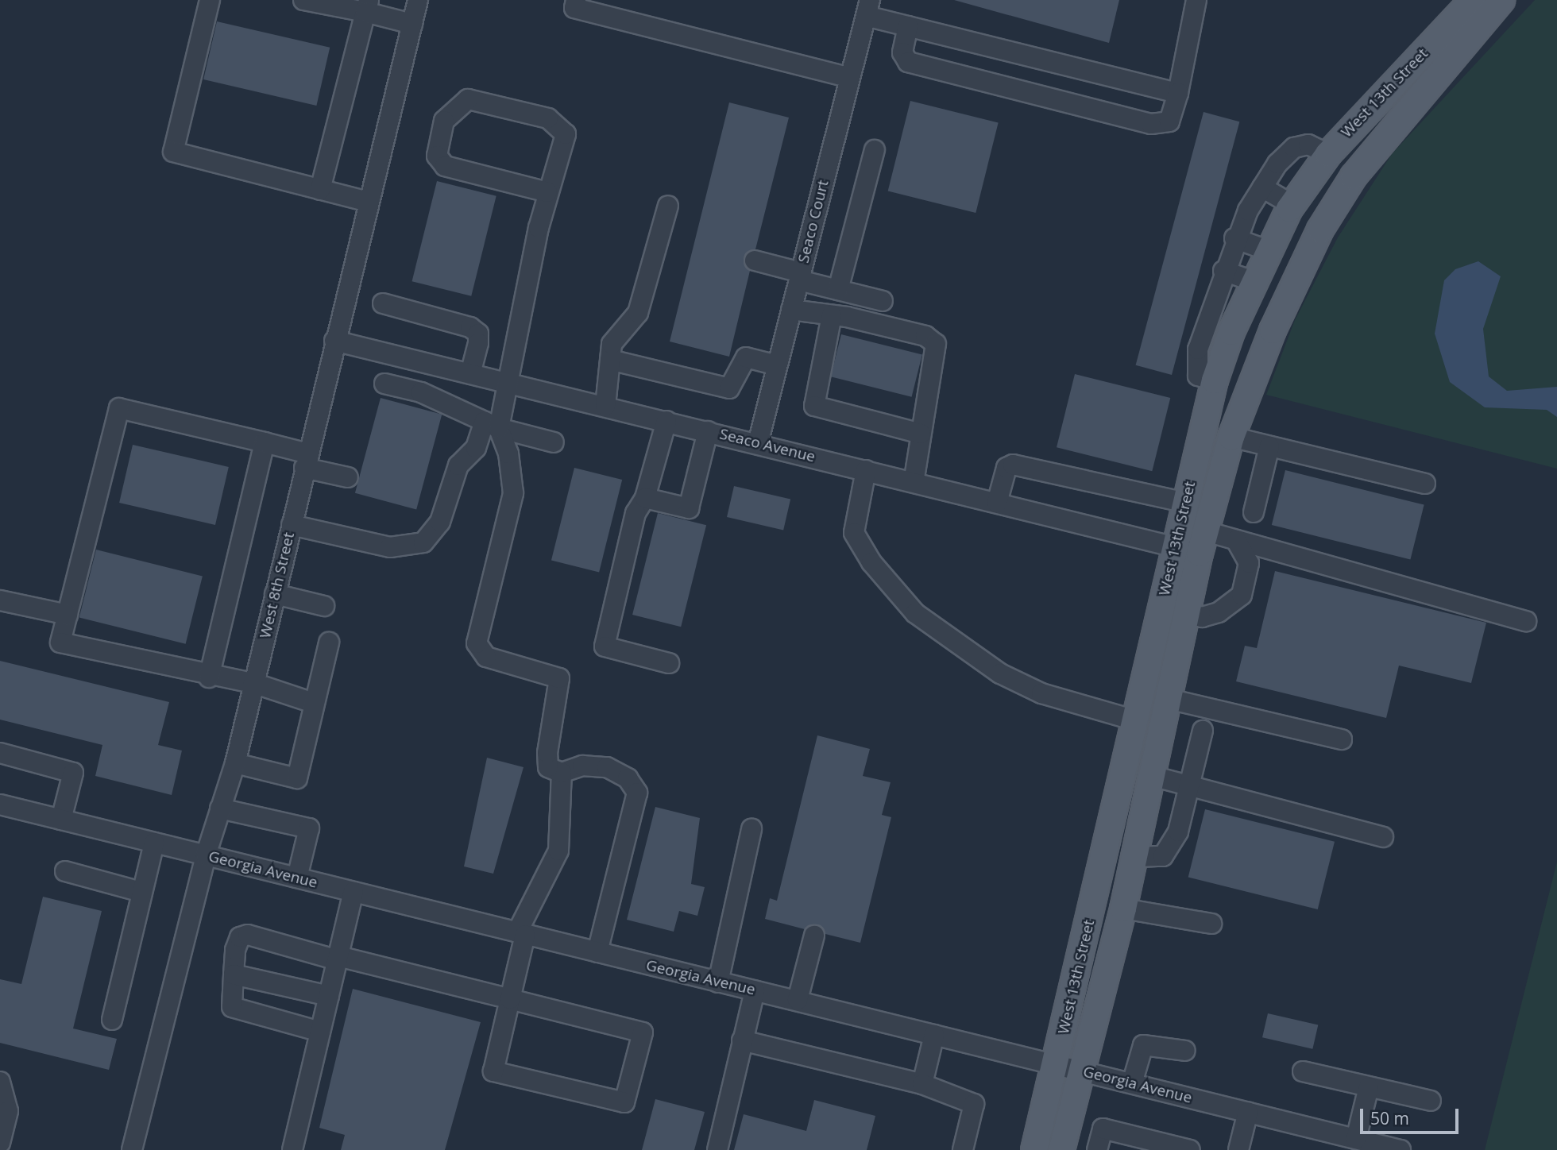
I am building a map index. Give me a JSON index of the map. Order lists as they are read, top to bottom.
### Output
{
  "streets": {
    "main road": ["West 13th Street"],
    "street": [
      "Seaco Court",
      "Seaco Avenue",
      "West 8th Street",
      "Georgia Avenue"
    ]
  },
  "crossings": [
    ["West 13th Street", "Seaco Avenue"],
    ["West 13th Street", "Georgia Avenue"],
    ["Seaco Court", "Seaco Avenue"],
    ["Seaco Avenue", "West 8th Street"],
    ["West 8th Street", "Georgia Avenue"]
  ],
  "scale_bar": "50 m"
}
